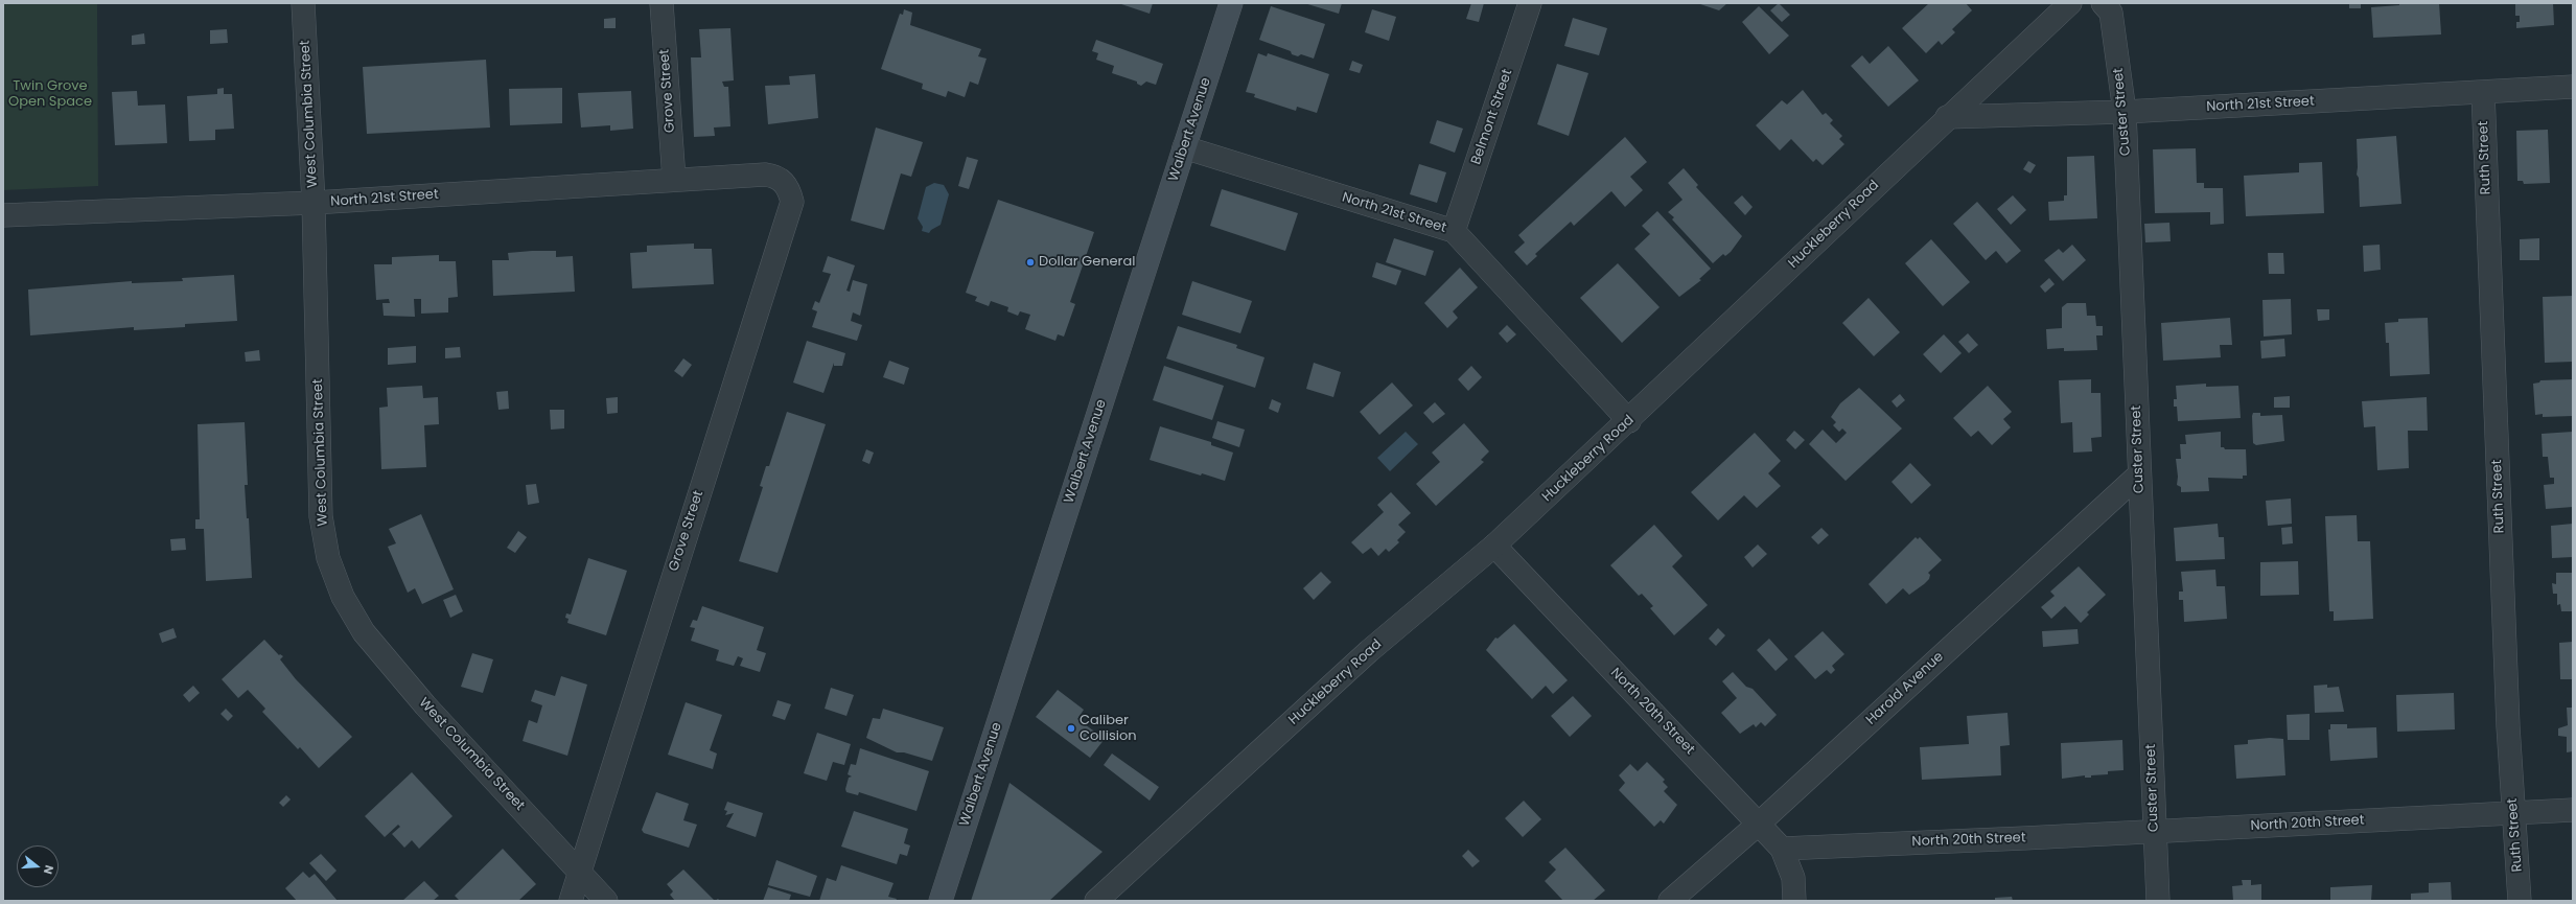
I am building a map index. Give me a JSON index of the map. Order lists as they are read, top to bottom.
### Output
{
  "streets": {
    "main road": ["Walbert Avenue"],
    "street": [
      "Grove Street",
      "North 21st Street",
      "Custer Street",
      "West Columbia Street",
      "Belmont Street",
      "Ruth Street",
      "Huckleberry Road",
      "Harold Avenue",
      "North 20th Street"
    ]
  },
  "crossings": [
    ["Grove Street", "North 21st Street"],
    ["Grove Street", "West Columbia Street"],
    ["North 21st Street", "Custer Street"],
    ["North 21st Street", "West Columbia Street"],
    ["North 21st Street", "Belmont Street"],
    ["North 21st Street", "Walbert Avenue"],
    ["North 21st Street", "Ruth Street"],
    ["North 21st Street", "Huckleberry Road"],
    ["Custer Street", "Harold Avenue"],
    ["Custer Street", "North 20th Street"],
    ["Ruth Street", "North 20th Street"],
    ["Huckleberry Road", "North 20th Street"],
    ["Harold Avenue", "North 20th Street"]
  ],
  "parks": ["Twin Grove Open Space"],
  "places": ["Dollar General", "Caliber Collision"],
  "north": "right"
}
